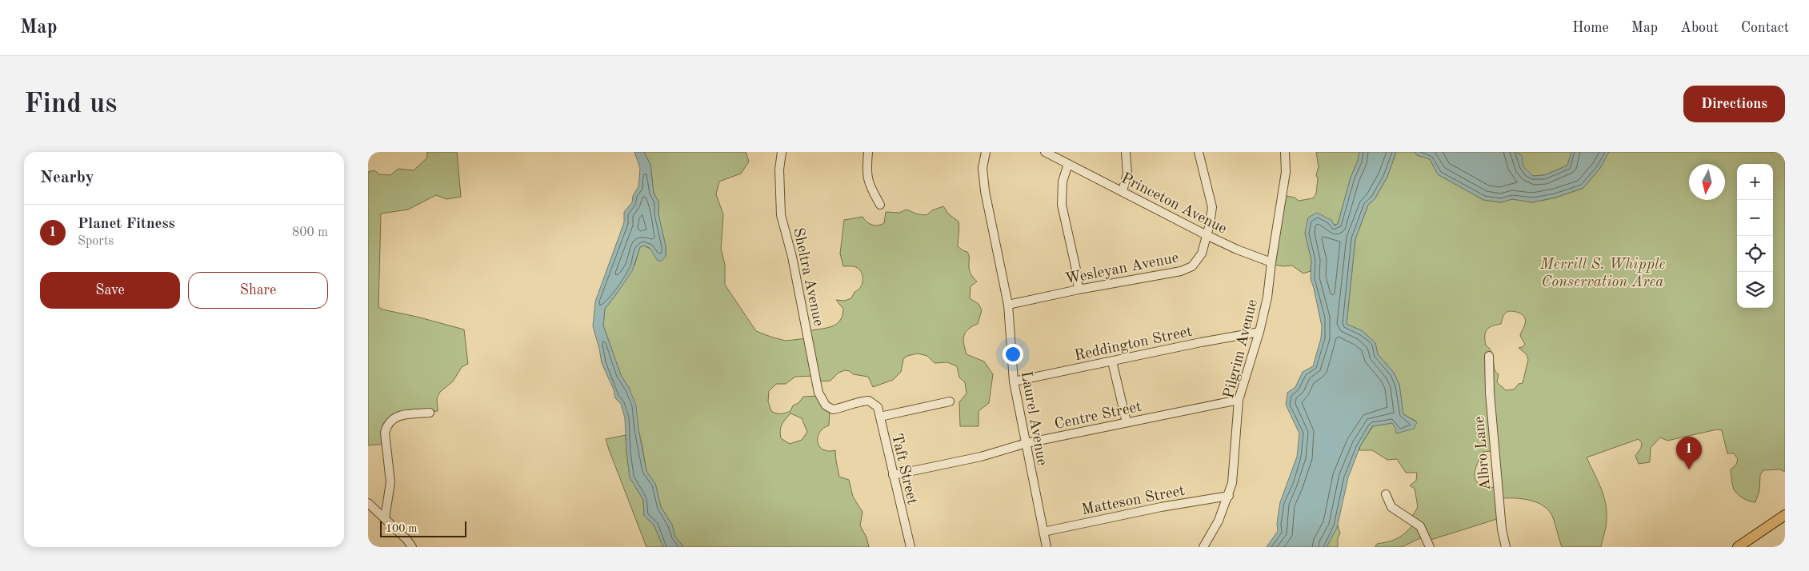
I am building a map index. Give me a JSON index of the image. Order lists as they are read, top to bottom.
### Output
{
  "streets": {
    "street": [
      "Princeton Avenue",
      "Wesleyan Avenue",
      "Sheltra Avenue",
      "Reddington Street",
      "Pilgrim Avenue",
      "Centre Street",
      "Laurel Avenue",
      "Albro Lane",
      "Taft Street",
      "Matteson Street"
    ]
  },
  "crossings": [
    ["Princeton Avenue", "Wesleyan Avenue"],
    ["Princeton Avenue", "Pilgrim Avenue"],
    ["Wesleyan Avenue", "Laurel Avenue"],
    ["Sheltra Avenue", "Taft Street"],
    ["Reddington Street", "Pilgrim Avenue"],
    ["Reddington Street", "Laurel Avenue"],
    ["Pilgrim Avenue", "Centre Street"],
    ["Pilgrim Avenue", "Matteson Street"],
    ["Centre Street", "Laurel Avenue"],
    ["Centre Street", "Taft Street"],
    ["Laurel Avenue", "Matteson Street"]
  ],
  "parks": ["Merrill S. Whipple Conservation Area"],
  "scale_bar": "100 m",
  "north": "bottom",
  "page": {
    "header": "Map",
    "nav": [
      "Home",
      "Map",
      "About",
      "Contact"
    ],
    "buttons": [
      "Directions",
      ["Save", "Share"]
    ],
    "title": "Find us",
    "heading": "Nearby",
    "map_buttons": ["+", "−"],
    "list": [
      {
        "mark": "1",
        "name": "Planet Fitness",
        "note": "Sports",
        "value": "800 m"
      }
    ],
    "pins": "1",
    "scale": "100 m"
  }
}
